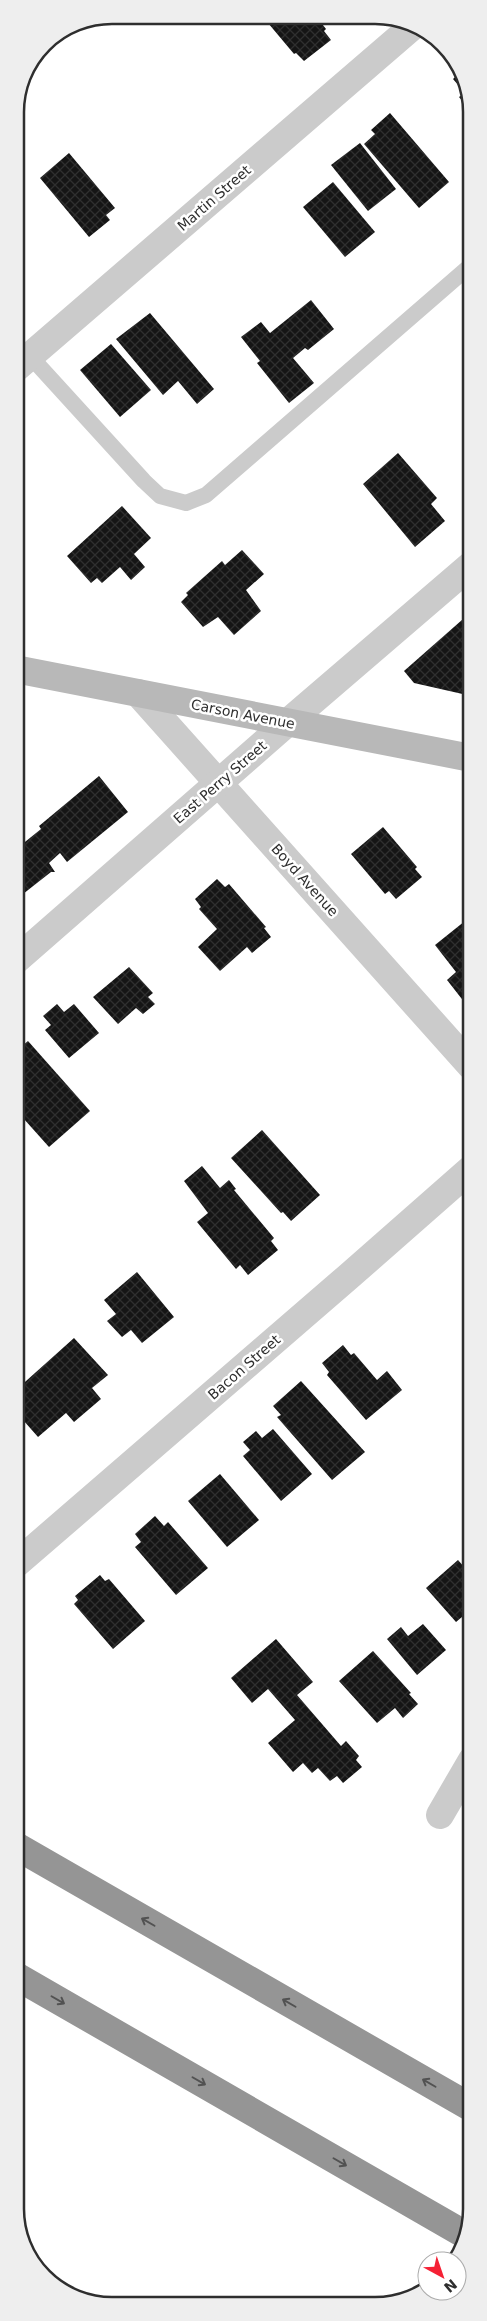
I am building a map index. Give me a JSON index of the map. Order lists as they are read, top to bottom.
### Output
{
  "streets": {
    "main road": ["Carson Avenue"],
    "street": [
      "Martin Street",
      "East Perry Street",
      "Boyd Avenue",
      "Bacon Street"
    ]
  },
  "crossings": [
    ["Carson Avenue", "East Perry Street"],
    ["Carson Avenue", "Boyd Avenue"],
    ["East Perry Street", "Boyd Avenue"]
  ],
  "north": "bottom right"
}
